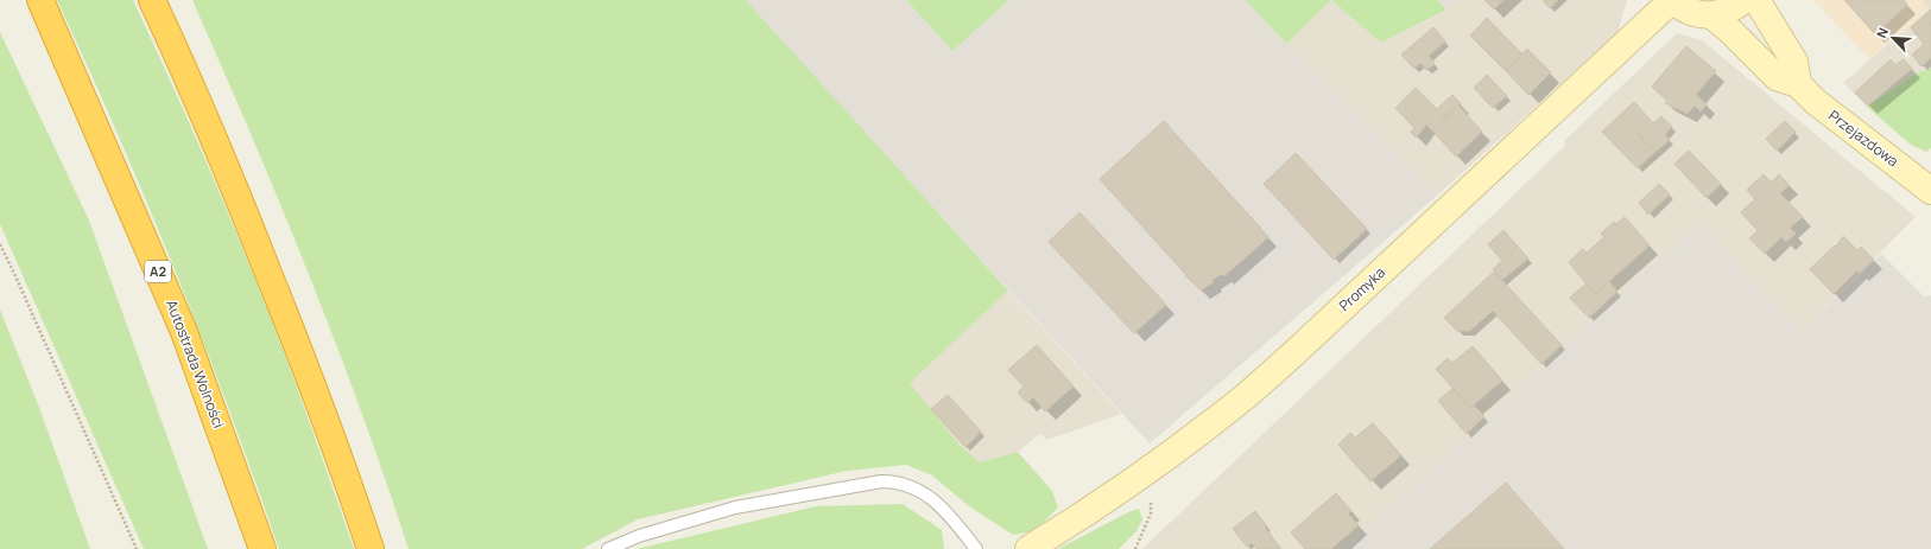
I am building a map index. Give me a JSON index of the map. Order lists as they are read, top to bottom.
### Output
{
  "streets": {
    "highway": ["A2", "Autostrada Wolności"],
    "street": ["Przejazdowa", "Promyka"]
  },
  "north": "top left"
}
